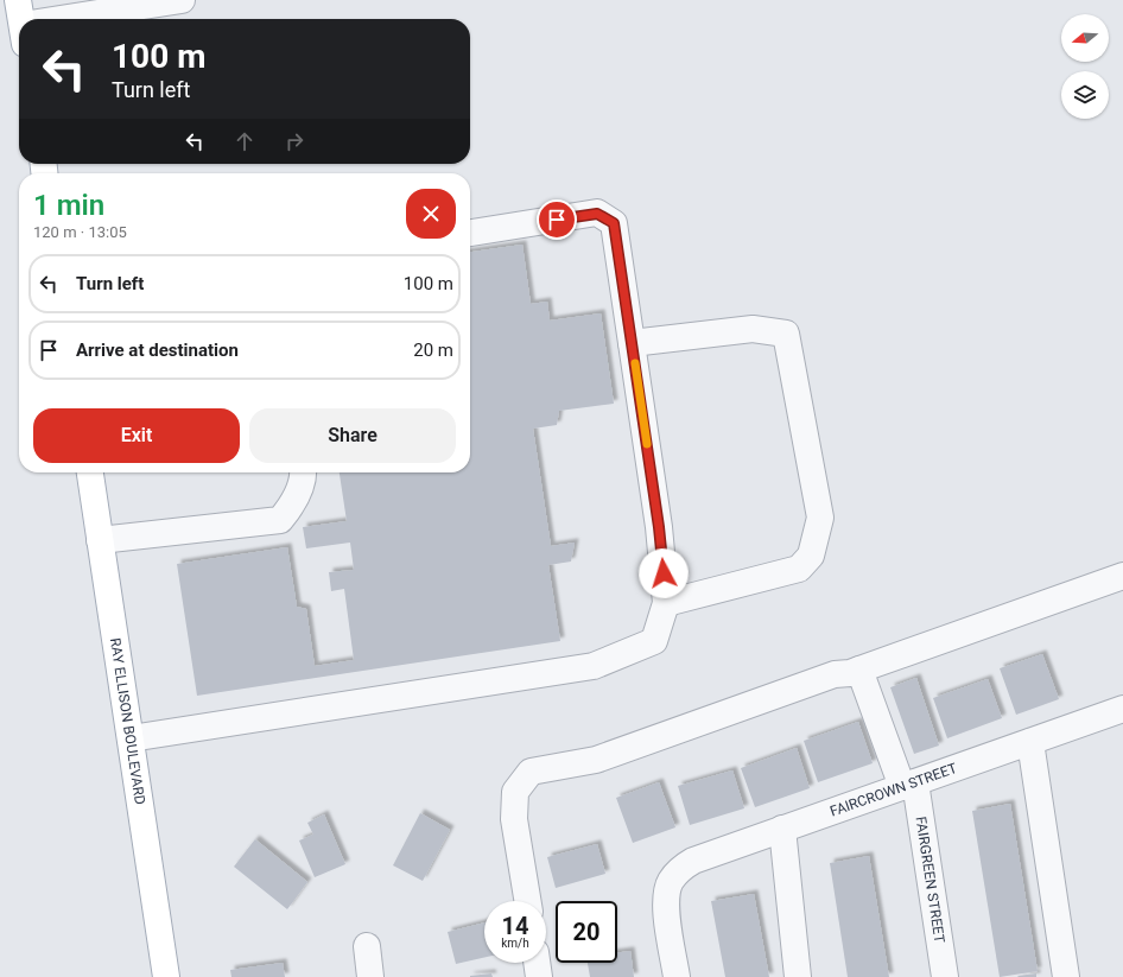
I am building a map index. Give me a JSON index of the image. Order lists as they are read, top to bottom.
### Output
{
  "streets": {
    "main road": ["RAY ELLISON BOULEVARD"],
    "street": ["FAIRCROWN STREET", "FAIRGREEN STREET"]
  },
  "crossings": [
    ["FAIRCROWN STREET", "FAIRGREEN STREET"]
  ],
  "north": "left",
  "page": {
    "turn": ["100 m", "Turn left"],
    "heading": ["1 min", "120 m · 13:05"],
    "list": [
      {
        "name": "Turn left",
        "value": "100 m"
      },
      {
        "name": "Arrive at destination",
        "value": "20 m"
      }
    ],
    "buttons": ["Exit", "Share"],
    "speed": "14 km/h",
    "limit": "20"
  }
}
